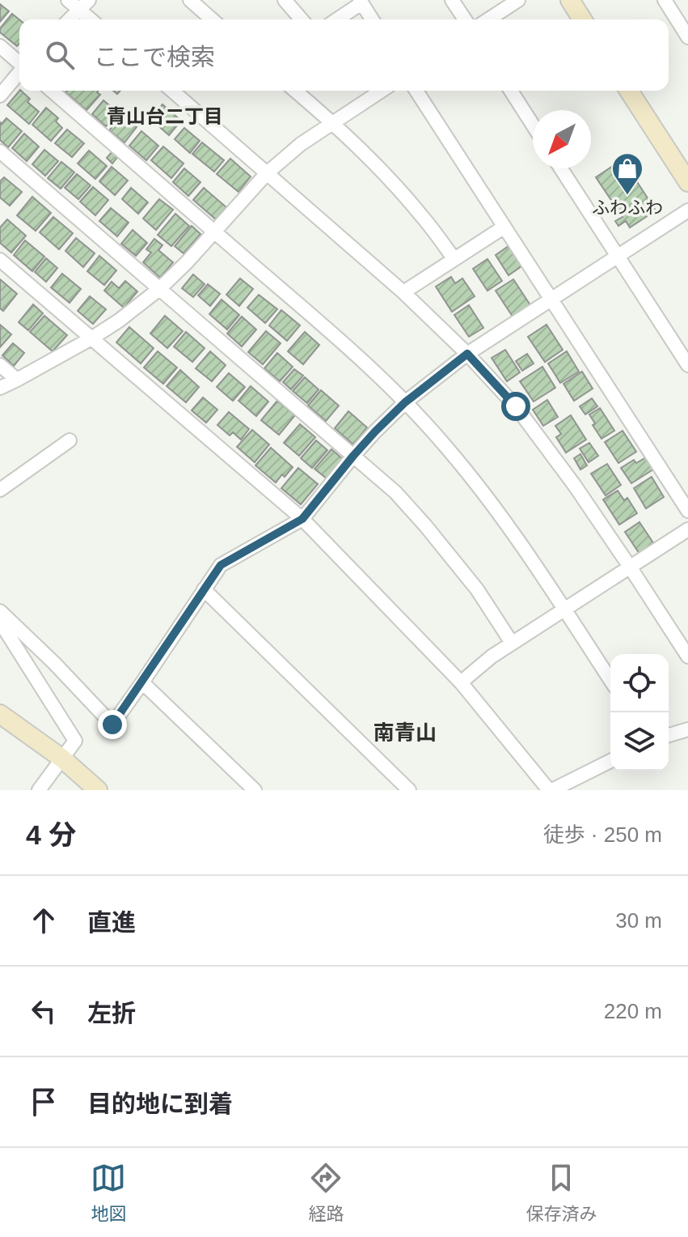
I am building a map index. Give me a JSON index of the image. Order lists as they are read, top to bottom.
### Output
{
  "districts": ["青山台二丁目", "南青山"],
  "places": {
    "shop": ["ふわふわ"]
  },
  "north": "bottom left",
  "page": {
    "search": "ここで検索",
    "heading": ["4 分", "徒歩 · 250 m"],
    "list": [
      ["直進", "30 m"],
      ["左折", "220 m"],
      "目的地に到着"
    ],
    "nav": ["地図", "経路", "保存済み"]
  }
}
